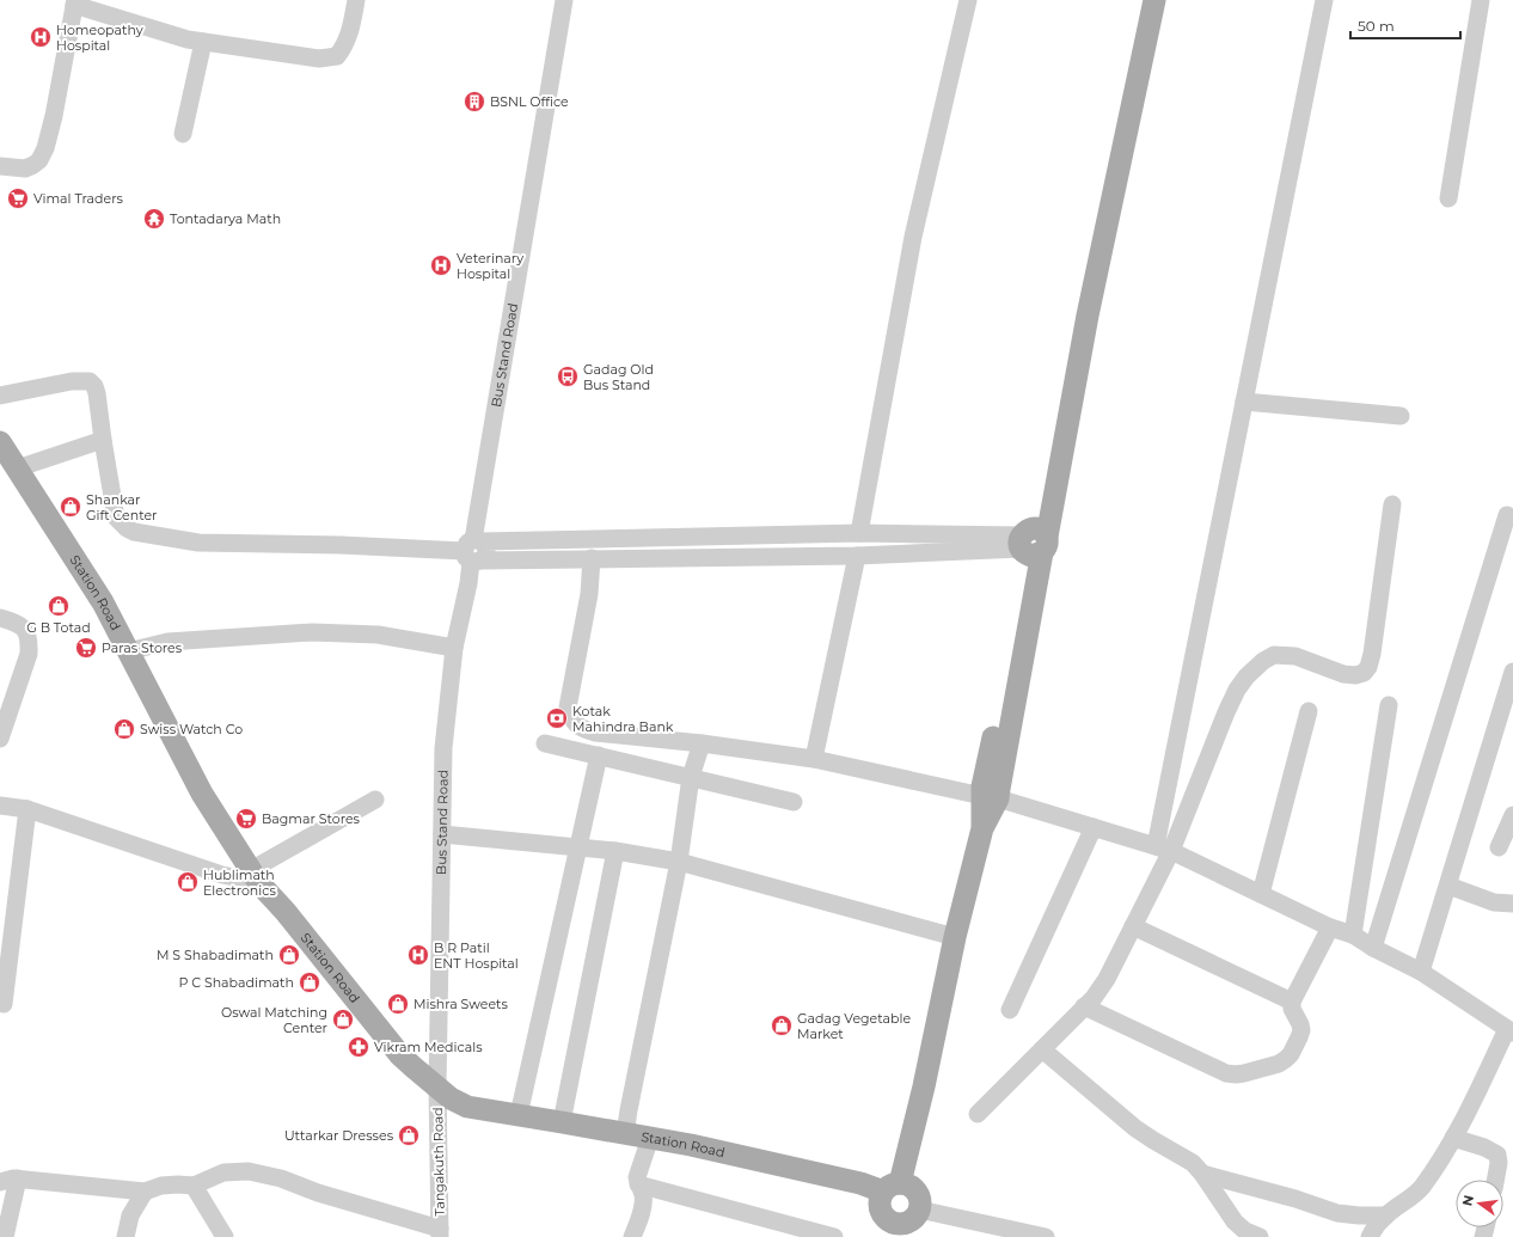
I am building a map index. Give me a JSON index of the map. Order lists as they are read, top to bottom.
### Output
{
  "streets": {
    "main road": ["Station Road"],
    "street": ["Bus Stand Road", "Tangakuth Road"]
  },
  "crossings": [
    ["Bus Stand Road", "Station Road"],
    ["Bus Stand Road", "Tangakuth Road"],
    ["Station Road", "Tangakuth Road"]
  ],
  "places": {
    "hospital": ["Homeopathy Hospital", "Veterinary Hospital", "B R Patil ENT Hospital"],
    "building": ["BSNL Office"],
    "supermarket": ["Vimal Traders", "Paras Stores", "Bagmar Stores"],
    "temple": ["Tontadarya Math"],
    "bus stop": ["Gadag Old Bus Stand"],
    "shop": [
      "Shankar Gift Center",
      "G B Totad",
      "Swiss Watch Co",
      "Hublimath Electronics",
      "M S Shabadimath",
      "P C Shabadimath",
      "Mishra Sweets",
      "Oswal Matching Center",
      "Gadag Vegetable Market",
      "Uttarkar Dresses"
    ],
    "bank": ["Kotak Mahindra Bank"],
    "pharmacy": ["Vikram Medicals"]
  },
  "scale_bar": "50 m",
  "north": "left"
}
